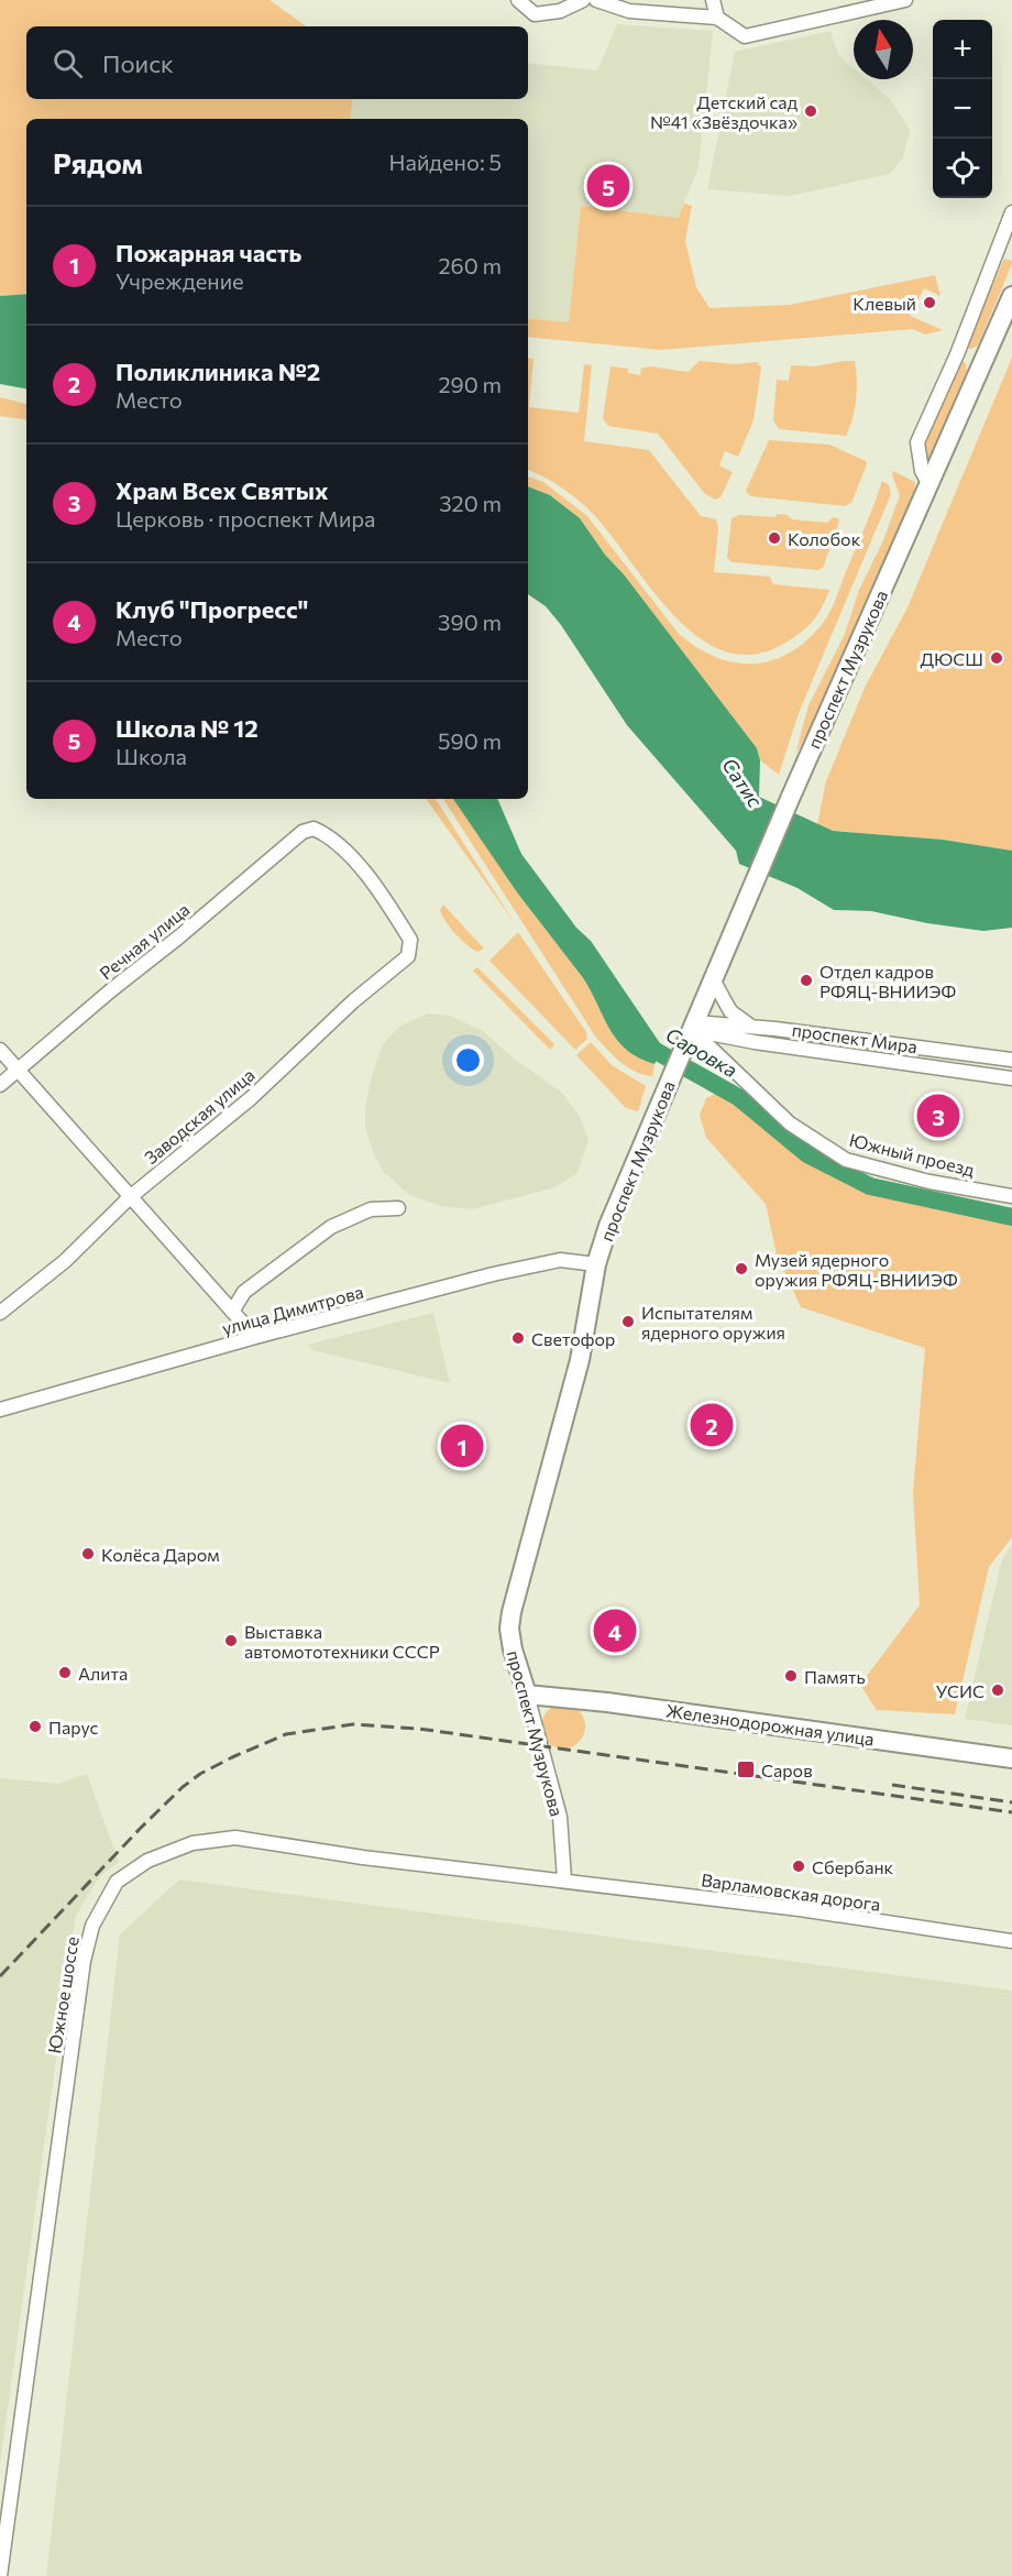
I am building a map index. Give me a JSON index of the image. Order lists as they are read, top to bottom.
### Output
{
  "streets": {
    "main road": ["проспект Музрукова", "Железнодорожная улица"],
    "street": [
      "Речная улица",
      "проспект Мира",
      "Заводская улица",
      "Южный проезд",
      "улица Димитрова",
      "Варламовская дорога",
      "Южное шоссе"
    ]
  },
  "crossings": [
    ["проспект Музрукова", "проспект Мира"],
    ["проспект Музрукова", "Южный проезд"],
    ["проспект Музрукова", "улица Димитрова"],
    ["проспект Музрукова", "Железнодорожная улица"],
    ["проспект Музрукова", "Варламовская дорога"],
    ["проспект Музрукова", "Южное шоссе"],
    ["Речная улица", "Заводская улица"],
    ["проспект Мира", "Южный проезд"],
    ["Варламовская дорога", "Южное шоссе"]
  ],
  "water": ["Сатис", "Саровка"],
  "places": {
    "other": [
      "Детский сад №41 «Звёздочка»",
      "Клевый",
      "Колобок",
      "ДЮСШ",
      "Отдел кадров РФЯЦ-ВНИИЭФ",
      "Музей ядерного оружия РФЯЦ-ВНИИЭФ",
      "Испытателям ядерного оружия",
      "Светофор",
      "Колёса Даром",
      "Выставка автомототехники СССР",
      "Алита",
      "Память",
      "УСИС",
      "Парус",
      "Сбербанк"
    ],
    "transit": ["Саров"]
  },
  "north": "top",
  "page": {
    "map_buttons": ["+", "−"],
    "search": "Поиск",
    "heading": ["Рядом", "Найдено: 5"],
    "pins": [
      "5",
      "3",
      "2",
      "1",
      "4"
    ],
    "list": [
      {
        "mark": "1",
        "name": "Пожарная часть",
        "note": "Учреждение",
        "value": "260 m"
      },
      {
        "mark": "2",
        "name": "Поликлиника №2",
        "note": "Место",
        "value": "290 m"
      },
      {
        "mark": "3",
        "name": "Храм Всех Святых",
        "note": "Церковь · проспект Мира",
        "value": "320 m"
      },
      {
        "mark": "4",
        "name": "Клуб \"Прогресс\"",
        "note": "Место",
        "value": "390 m"
      },
      {
        "mark": "5",
        "name": "Школа № 12",
        "note": "Школа",
        "value": "590 m"
      }
    ]
  }
}
